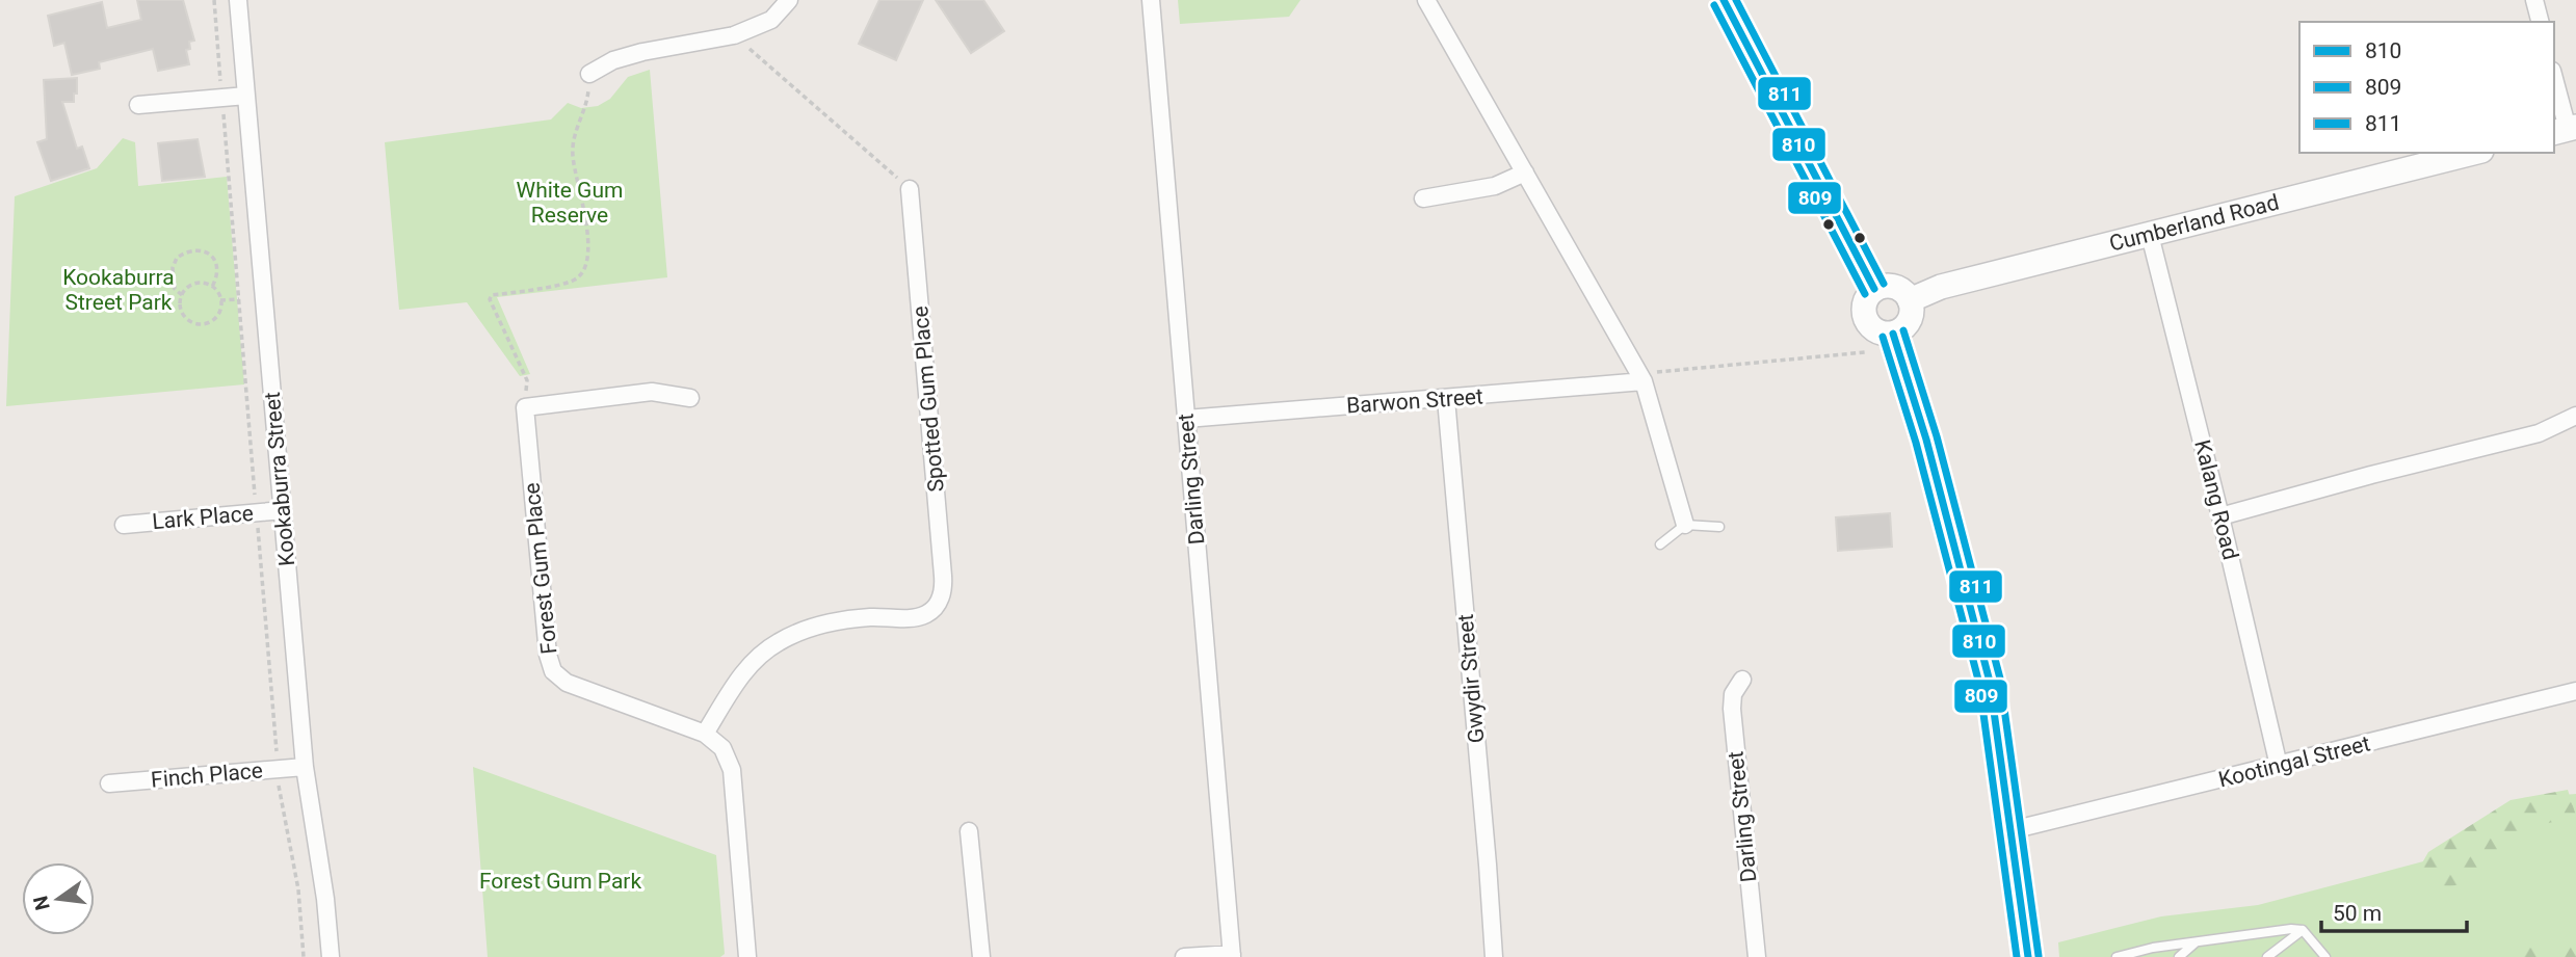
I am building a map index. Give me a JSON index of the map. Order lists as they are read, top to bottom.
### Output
{
  "streets": {
    "main road": ["Cumberland Road"],
    "street": [
      "Spotted Gum Place",
      "Barwon Street",
      "Kookaburra Street",
      "Darling Street",
      "Kalang Road",
      "Lark Place",
      "Forest Gum Place",
      "Gwydir Street",
      "Kootingal Street",
      "Finch Place"
    ]
  },
  "crossings": [
    ["Cumberland Road", "Kalang Road"],
    ["Spotted Gum Place", "Forest Gum Place"],
    ["Barwon Street", "Darling Street"],
    ["Barwon Street", "Gwydir Street"],
    ["Kookaburra Street", "Lark Place"],
    ["Kookaburra Street", "Finch Place"],
    ["Kalang Road", "Kootingal Street"]
  ],
  "parks": ["White Gum Reserve", "Kookaburra Street Park", "Forest Gum Park"],
  "lines": ["transit line 810", "transit line 811", "transit line 809"],
  "legend": ["810", "809", "811"],
  "scale_bar": "50 m",
  "north": "left"
}
